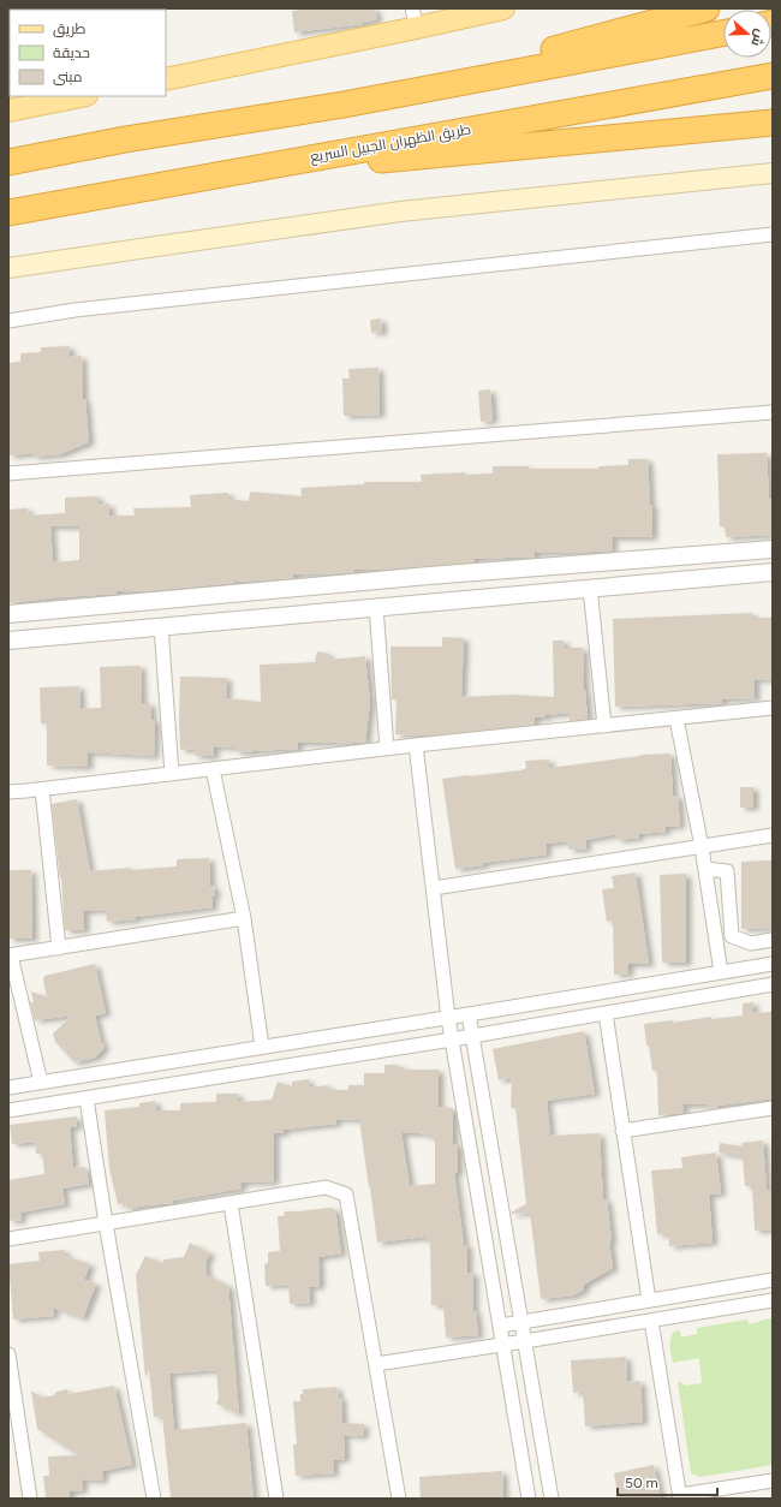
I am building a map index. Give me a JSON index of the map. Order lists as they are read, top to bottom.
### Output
{
  "streets": {
    "highway": ["طريق الظهران الجبيل السريع"]
  },
  "legend": ["طريق", "حديقة", "مبنى"],
  "scale_bar": "50 m",
  "north": "right"
}
